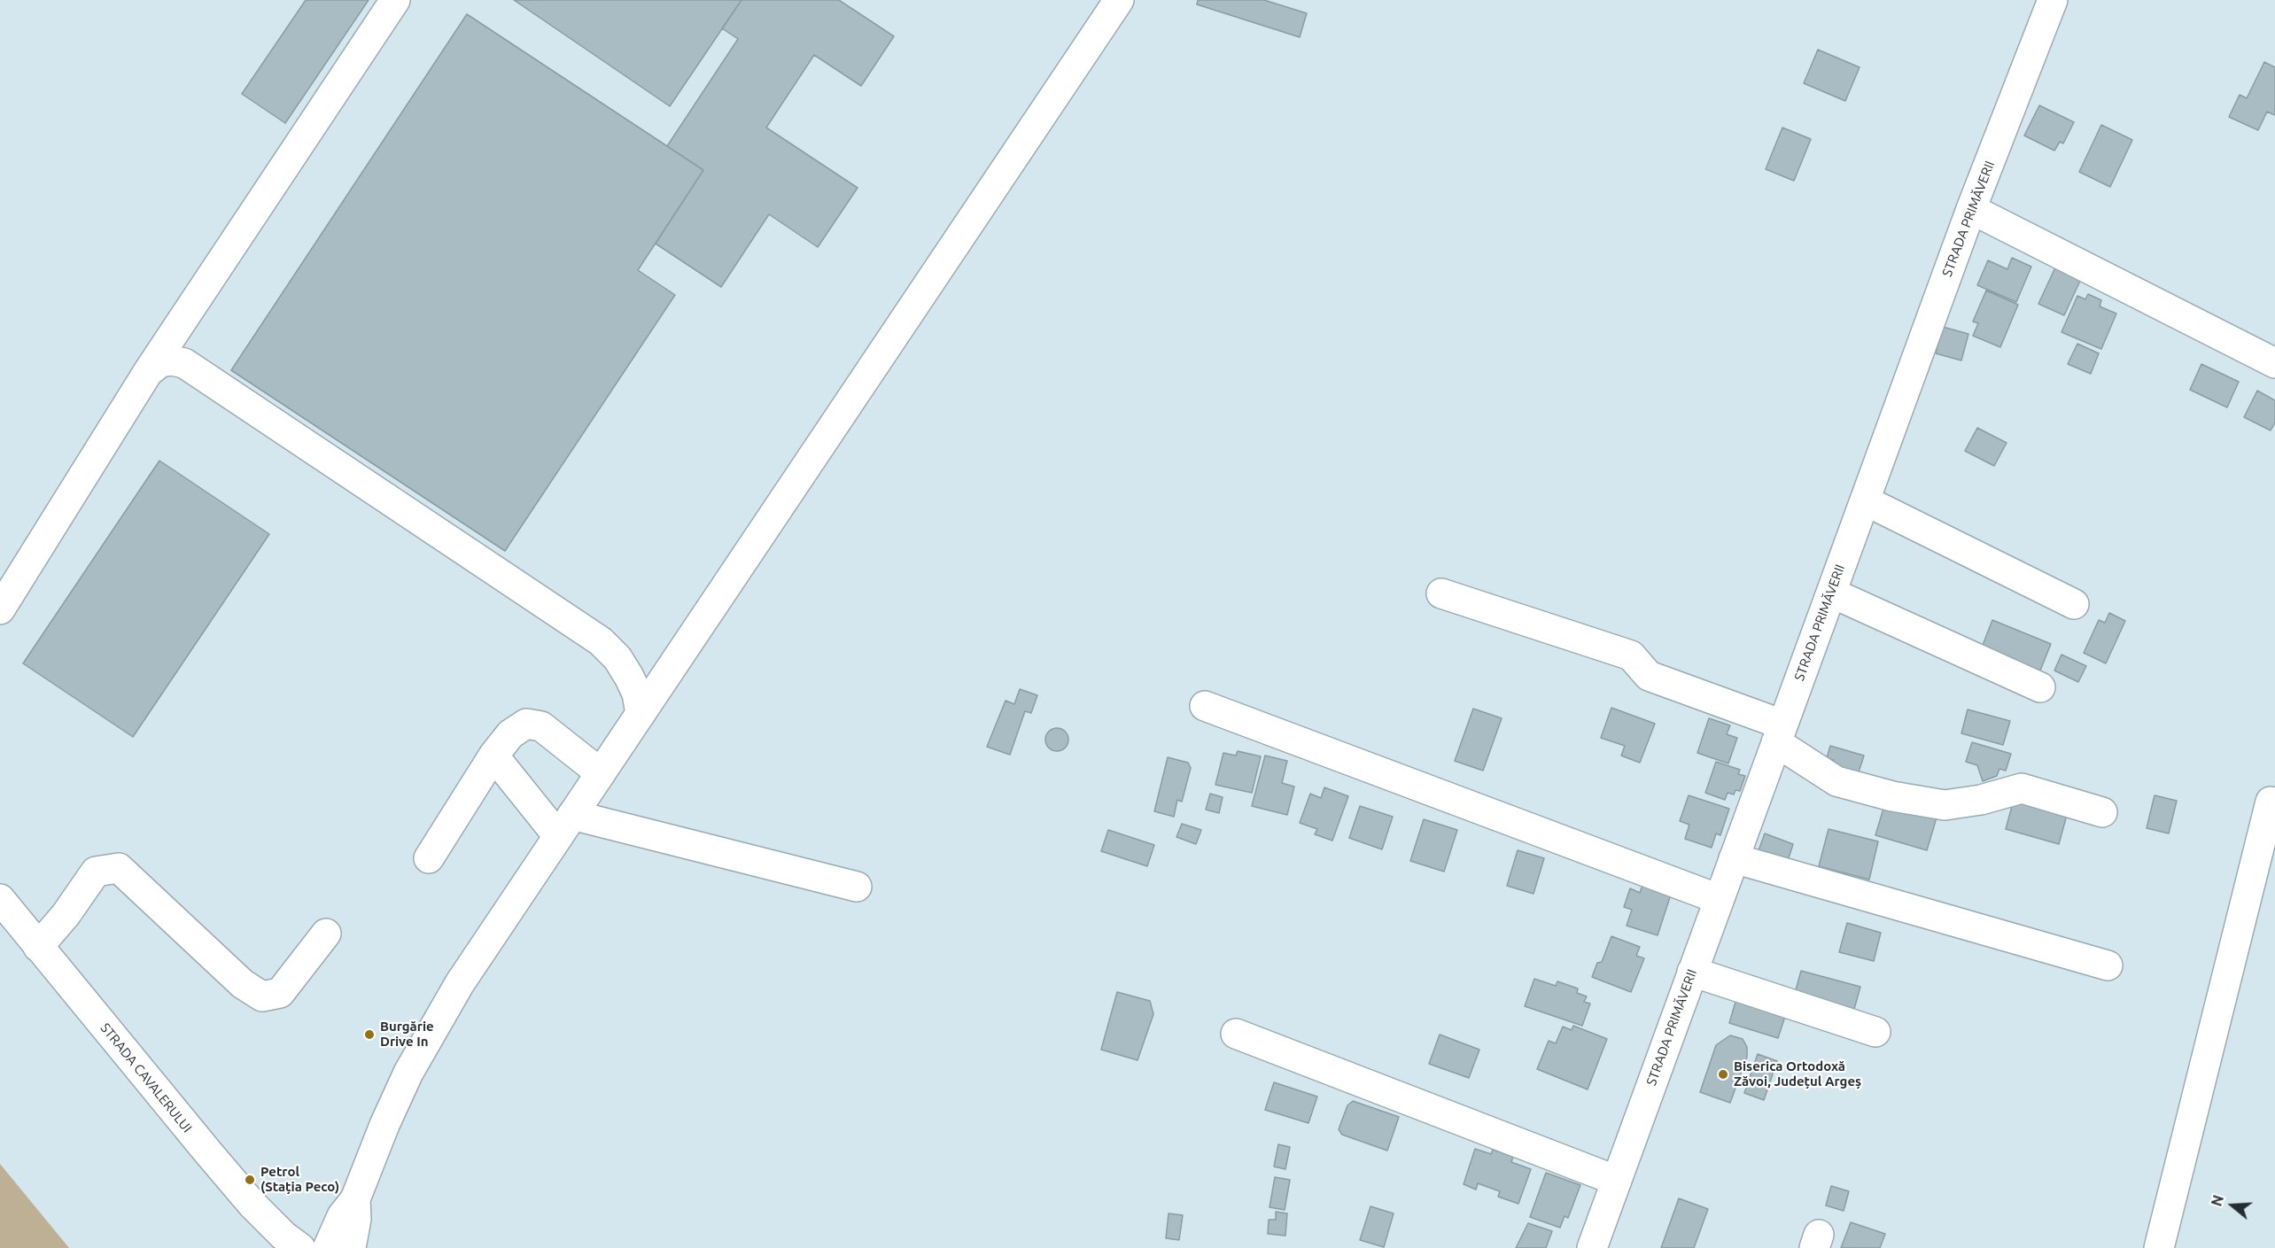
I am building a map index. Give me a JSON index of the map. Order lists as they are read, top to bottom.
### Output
{
  "streets": {
    "street": ["STRADA PRIMĂVERII", "STRADA CAVALERULUI"]
  },
  "places": ["Burgărie Drive In", "Biserica Ortodoxă Zăvoi, Județul Argeș", "Petrol (Stația Peco)"],
  "north": "left"
}
